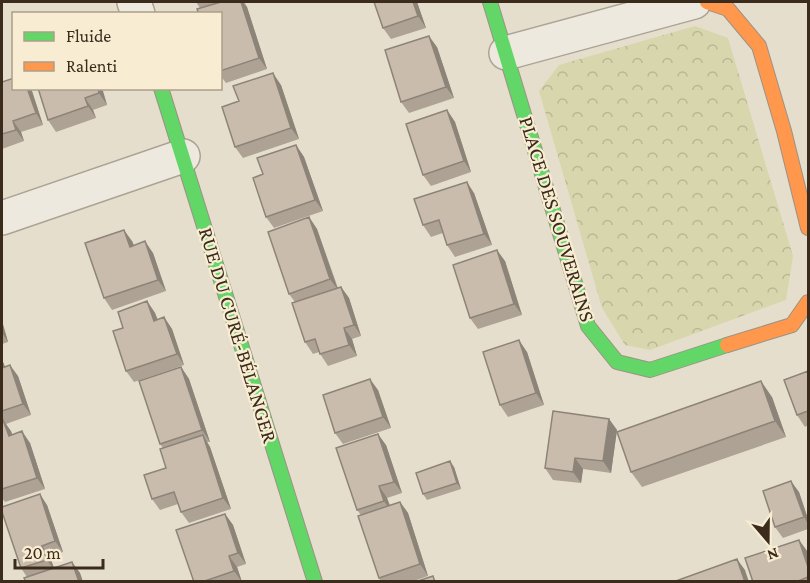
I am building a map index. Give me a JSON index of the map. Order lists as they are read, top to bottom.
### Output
{
  "streets": {
    "street": ["PLACE DES SOUVERAINS", "RUE DU CURÉ-BÉLANGER"]
  },
  "legend": ["Fluide", "Ralenti"],
  "scale_bar": "20 m",
  "north": "bottom"
}
